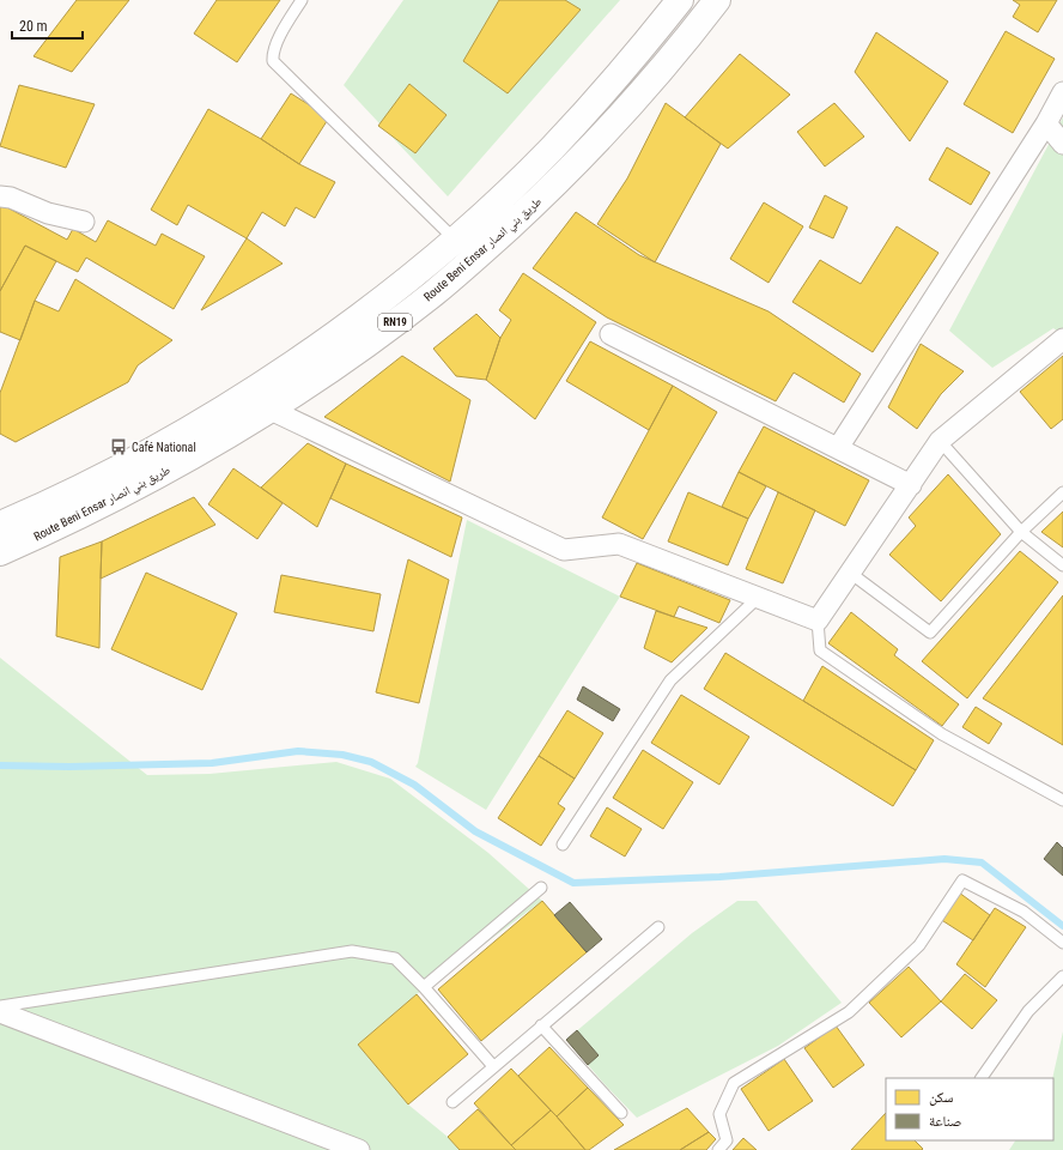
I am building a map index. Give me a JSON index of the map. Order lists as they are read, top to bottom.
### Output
{
  "streets": {
    "highway": ["Route Beni Ensar طريق بني انصار", "RN19"]
  },
  "places": {
    "bus stop": ["Café National"]
  },
  "legend": ["سكن", "صناعة"],
  "scale_bar": "20 m"
}
